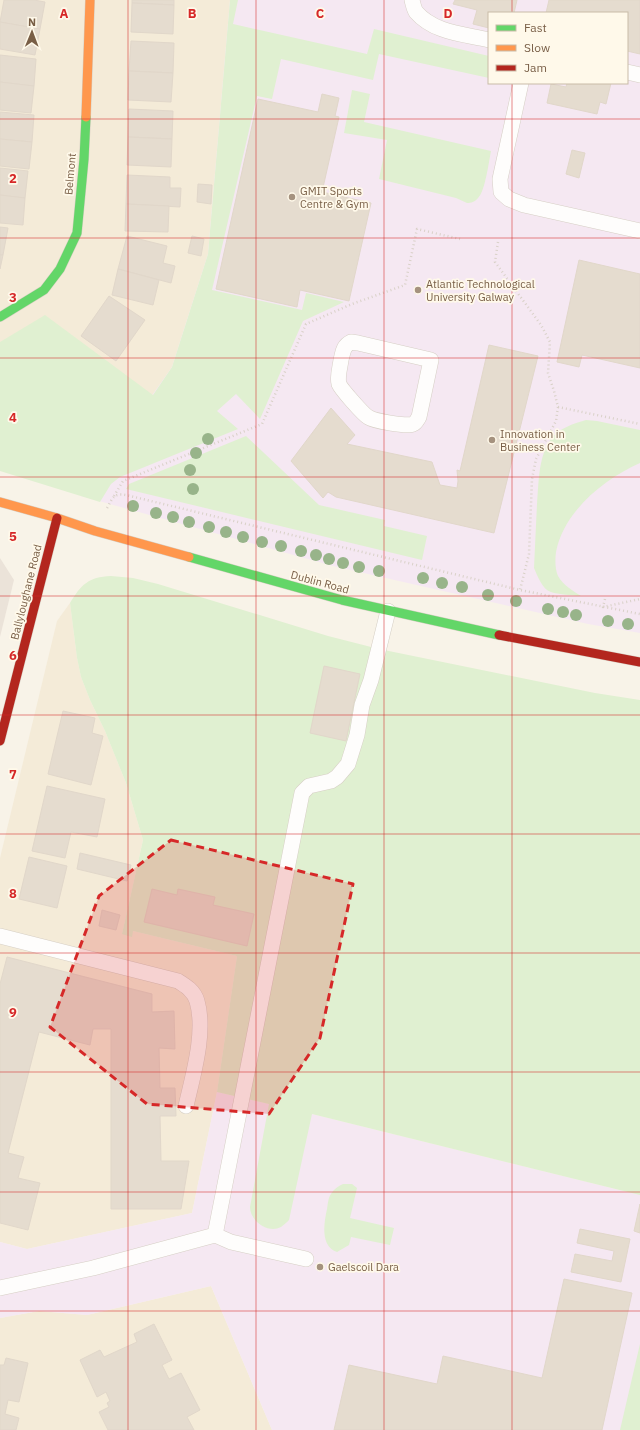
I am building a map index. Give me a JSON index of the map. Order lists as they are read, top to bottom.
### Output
{
  "streets": {
    "main road": ["Belmont", "Dublin Road", "Ballyloughane Road"]
  },
  "crossings": [
    ["Dublin Road", "Ballyloughane Road"]
  ],
  "places": [
    "GMIT Sports Centre & Gym",
    "Atlantic Technological University Galway",
    "Innovation in Business Center",
    "Gaelscoil Dara"
  ],
  "legend": ["Fast", "Slow", "Jam"],
  "north": "top",
  "grid": {
    "columns": [
      "A",
      "B",
      "C",
      "D"
    ],
    "rows": [
      "2",
      "3",
      "4",
      "5",
      "6",
      "7",
      "8",
      "9"
    ]
  }
}
